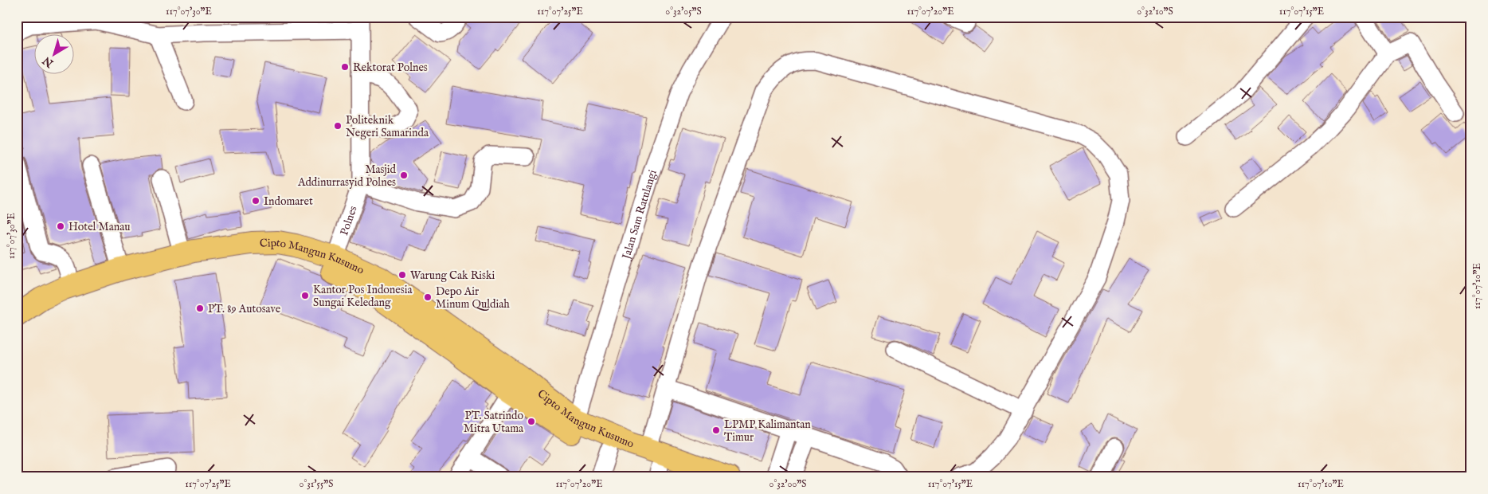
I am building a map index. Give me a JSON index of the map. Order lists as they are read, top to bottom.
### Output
{
  "streets": {
    "highway": ["Cipto Mangun Kusumo"],
    "street": ["Jalan Sam Ratulangi", "Polnes"]
  },
  "crossings": [
    ["Jalan Sam Ratulangi", "Cipto Mangun Kusumo"],
    ["Polnes", "Cipto Mangun Kusumo"]
  ],
  "places": [
    "Rektorat Polnes",
    "Politeknik Negeri Samarinda",
    "Masjid Addinurrasyid Polnes",
    "Indomaret",
    "Hotel Manau",
    "Warung Cak Riski",
    "Kantor Pos Indonesia Sungai Keledang",
    "Depo Air Minum Quldiah",
    "PT. 89 Autosave",
    "PT. Satrindo Mitra Utama",
    "LPMP Kalimantan Timur"
  ],
  "north": "bottom left",
  "coordinates": [
    "117°07'30\"E",
    "117°07'25\"E",
    "0°32'05\"S",
    "117°07'20\"E",
    "0°32'10\"S",
    "117°07'15\"E",
    "117°07'10\"E",
    "0°31'55\"S",
    "0°32'00\"S"
  ]
}
